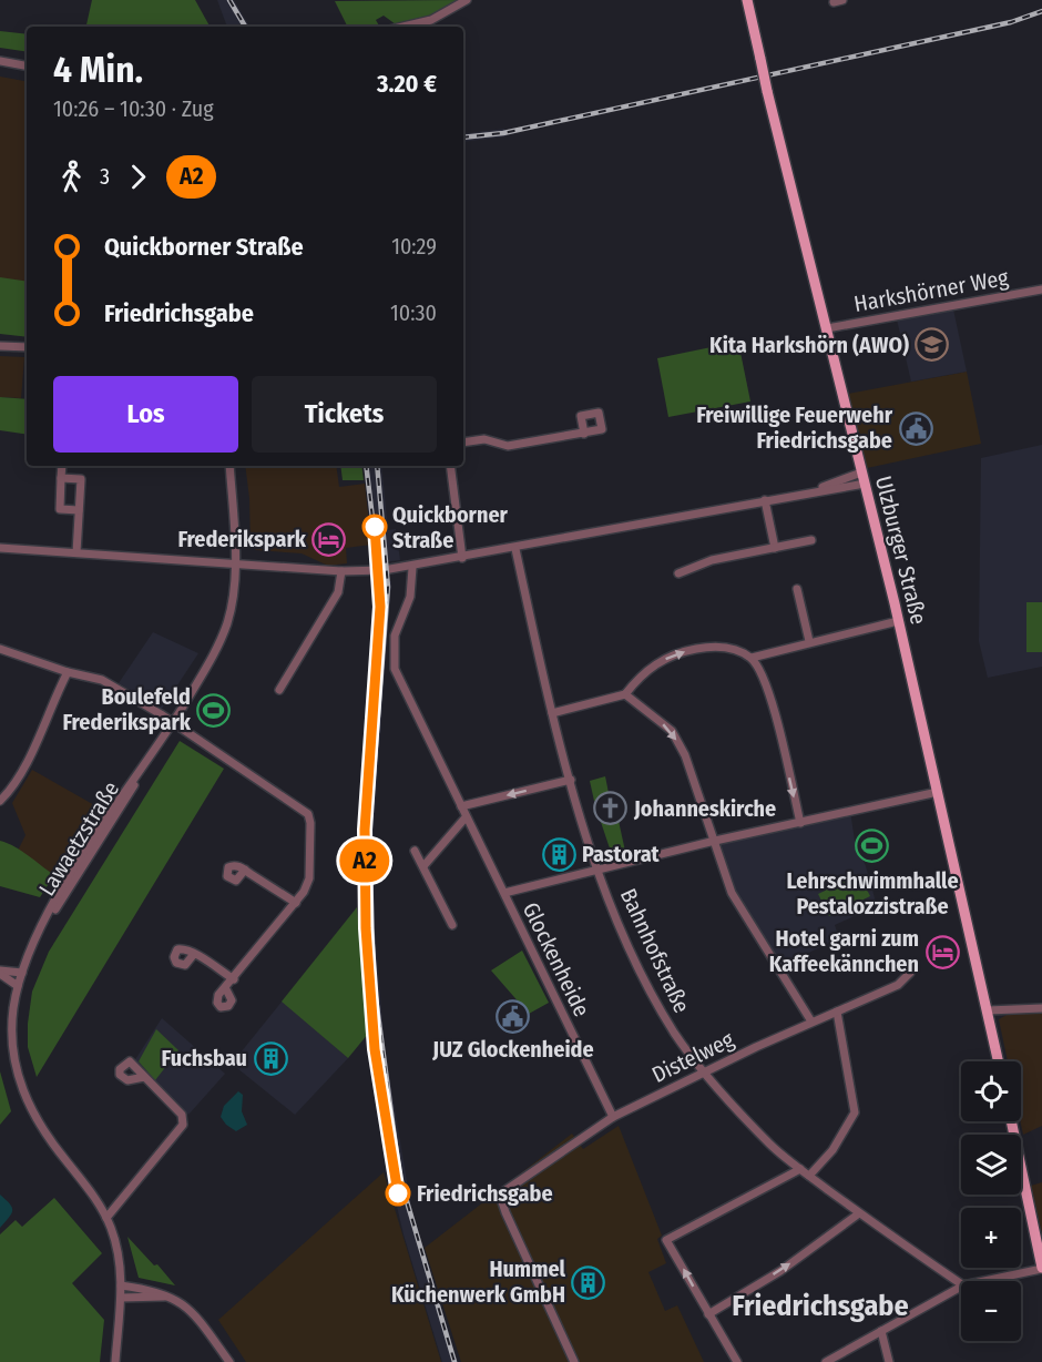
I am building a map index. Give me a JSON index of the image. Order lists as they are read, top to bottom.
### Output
{
  "streets": {
    "main road": ["Ulzburger Straße"],
    "street": [
      "Harkshörner Weg",
      "Lawaetzstraße",
      "Bahnhofstraße",
      "Glockenheide",
      "Distelweg"
    ]
  },
  "crossings": [
    ["Harkshörner Weg", "Ulzburger Straße"],
    ["Bahnhofstraße", "Distelweg"],
    ["Glockenheide", "Distelweg"]
  ],
  "districts": ["Friedrichsgabe"],
  "places": {
    "school or university": ["Kita Harkshörn (AWO)"],
    "public building": ["Freiwillige Feuerwehr Friedrichsgabe", "JUZ Glockenheide"],
    "other": ["Quickborner Straße", "Friedrichsgabe"],
    "hotel": ["Frederikspark", "Hotel garni zum Kaffeekännchen"],
    "sports": ["Boulefeld Frederikspark", "Lehrschwimmhalle Pestalozzistraße"],
    "church": ["Johanneskirche"],
    "building": ["Pastorat", "Fuchsbau", "Hummel Küchenwerk GmbH"]
  },
  "page": {
    "on_map": "A2",
    "heading": ["4 Min.", "10:26 – 10:30 · Zug", "3.20 €"],
    "legs": ["3", "A2"],
    "list": [
      {
        "name": "Quickborner Straße",
        "value": "10:29"
      },
      {
        "name": "Friedrichsgabe",
        "value": "10:30"
      }
    ],
    "buttons": ["Los", "Tickets"],
    "map_buttons": ["+", "−"]
  }
}
